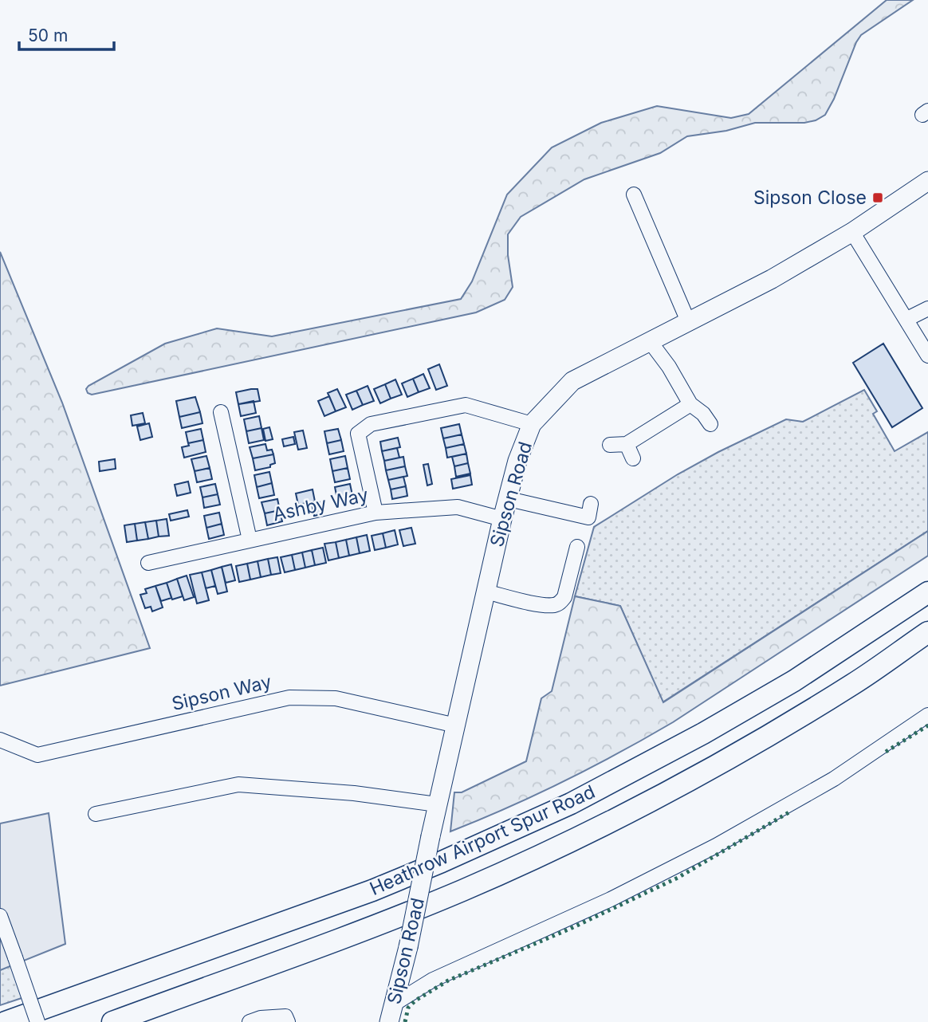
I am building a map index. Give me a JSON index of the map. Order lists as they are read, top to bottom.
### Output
{
  "streets": {
    "highway": ["Heathrow Airport Spur Road"],
    "main road": ["Sipson Road"],
    "street": ["Ashby Way", "Sipson Way"]
  },
  "crossings": [
    ["Sipson Road", "Ashby Way"],
    ["Sipson Road", "Sipson Way"]
  ],
  "places": {
    "transit": ["Sipson Close"]
  },
  "scale_bar": "50 m"
}
